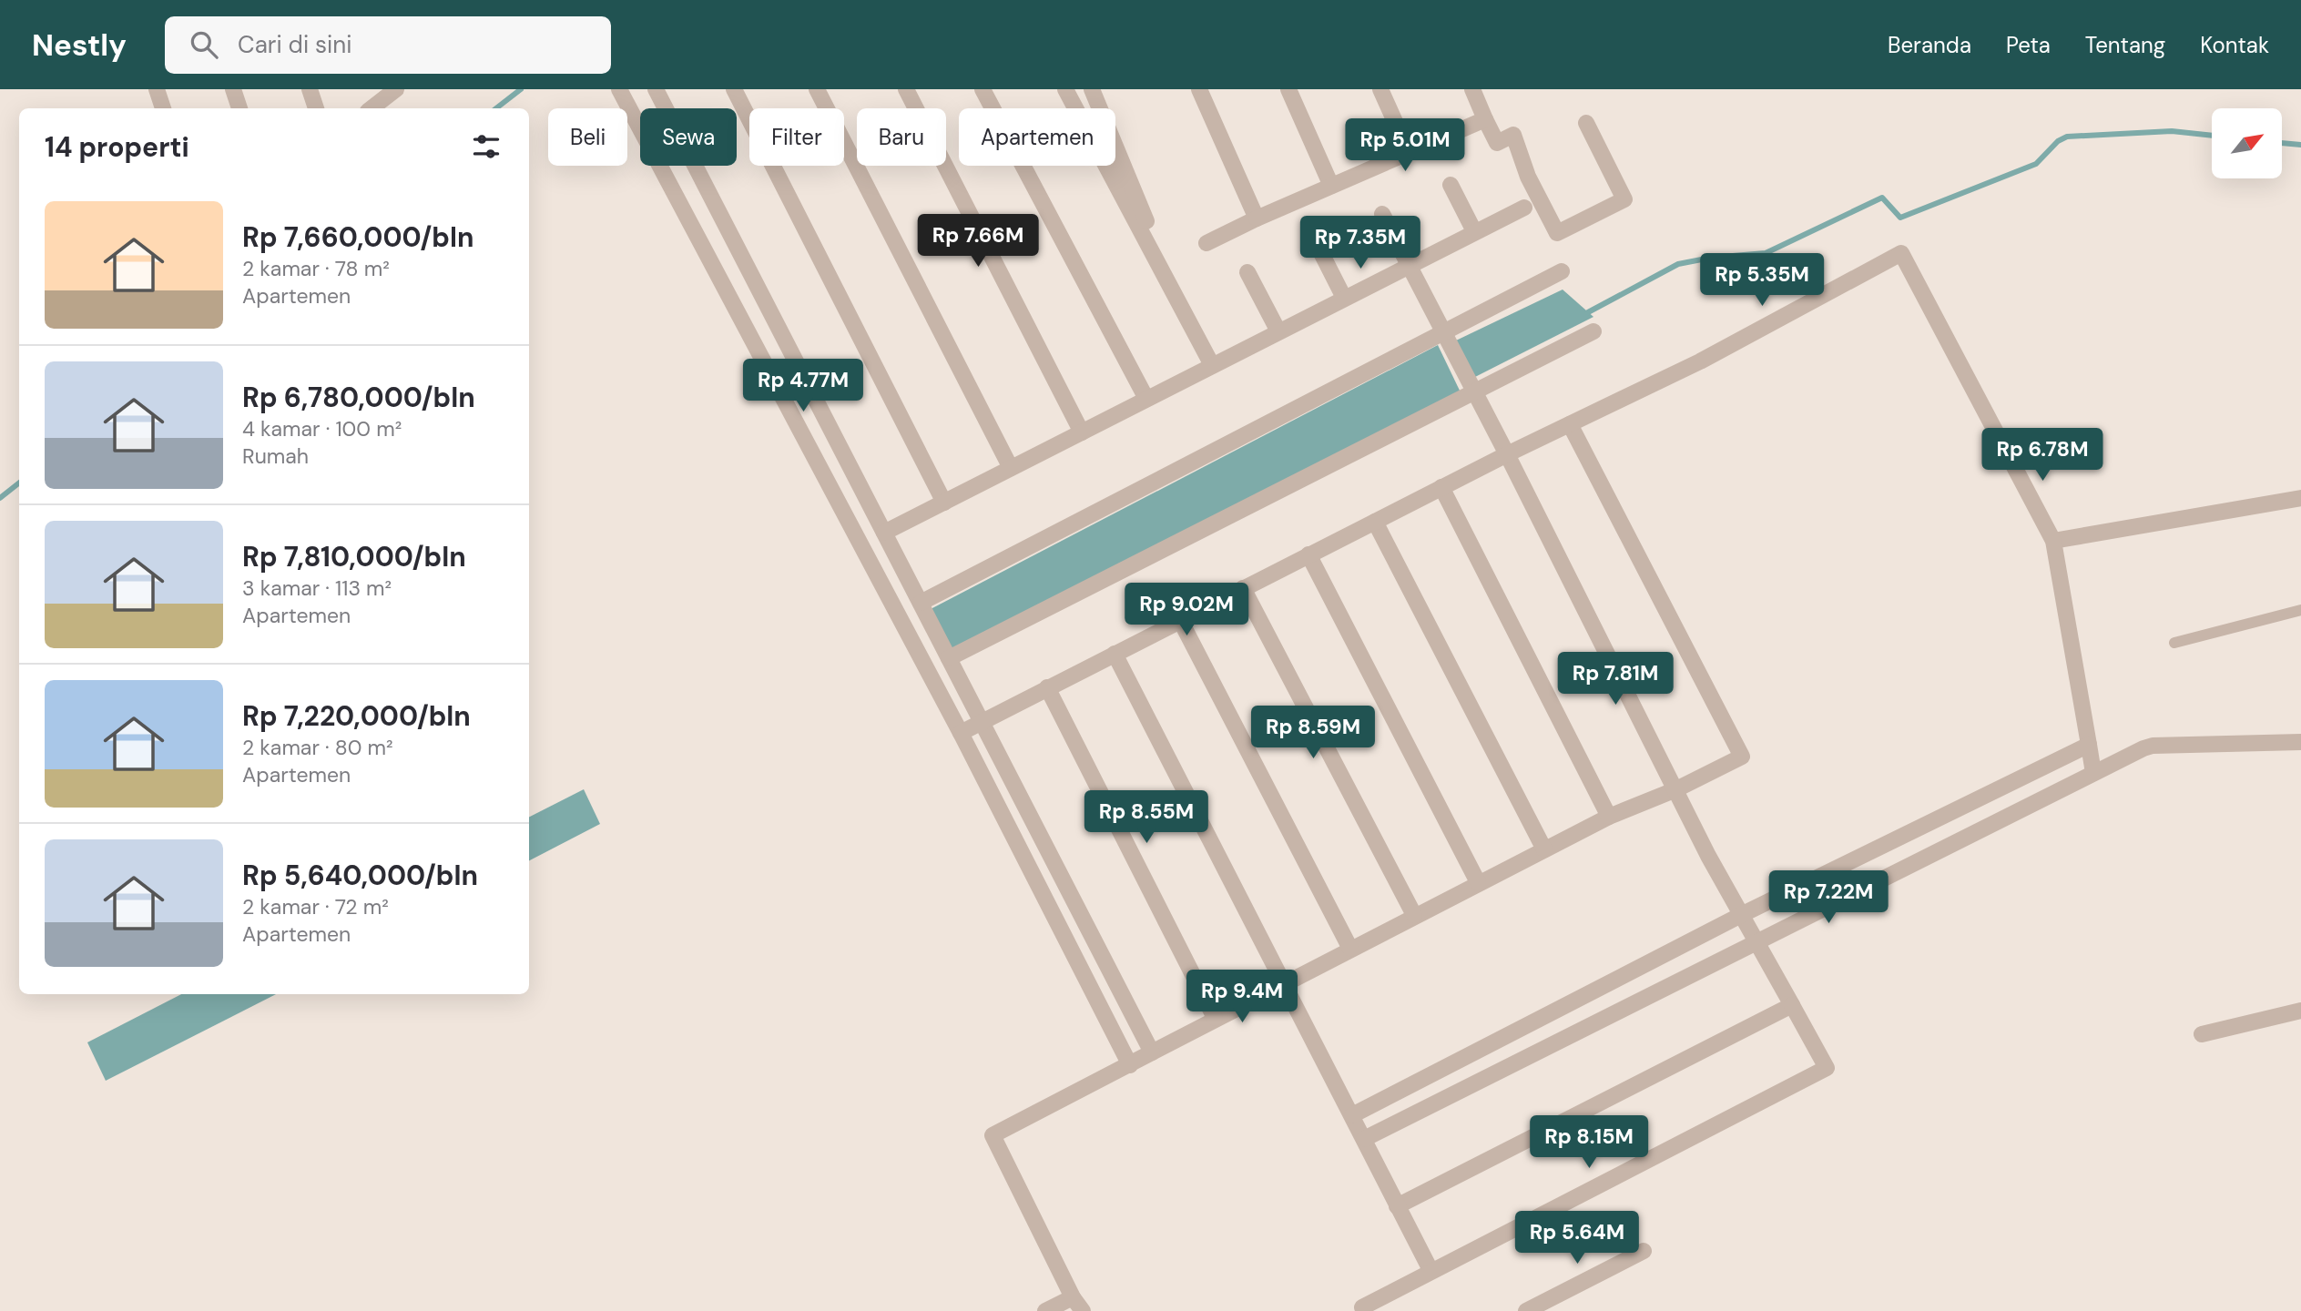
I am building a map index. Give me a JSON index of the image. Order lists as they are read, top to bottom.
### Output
{
  "north": "top right",
  "page": {
    "header": "Nestly",
    "search": "Cari di sini",
    "nav": [
      "Beranda",
      "Peta",
      "Tentang",
      "Kontak"
    ],
    "chip": [
      "Beli",
      "Sewa",
      "Filter",
      "Baru",
      "Apartemen"
    ],
    "heading": "14 properti",
    "price": [
      "Rp 5.01M",
      "Rp 7.66M",
      "Rp 7.35M",
      "Rp 5.35M",
      "Rp 4.77M",
      "Rp 6.78M",
      "Rp 9.02M",
      "Rp 7.81M",
      "Rp 8.59M",
      "Rp 8.55M",
      "Rp 7.22M",
      "Rp 9.4M",
      "Rp 8.15M",
      "Rp 5.64M"
    ],
    "list": [
      {
        "name": "Rp 7,660,000/bln",
        "note": "2 kamar · 78 m² · Apartemen"
      },
      {
        "name": "Rp 6,780,000/bln",
        "note": "4 kamar · 100 m² · Rumah"
      },
      {
        "name": "Rp 7,810,000/bln",
        "note": "3 kamar · 113 m² · Apartemen"
      },
      {
        "name": "Rp 7,220,000/bln",
        "note": "2 kamar · 80 m² · Apartemen"
      },
      {
        "name": "Rp 5,640,000/bln",
        "note": "2 kamar · 72 m² · Apartemen"
      }
    ]
  }
}
